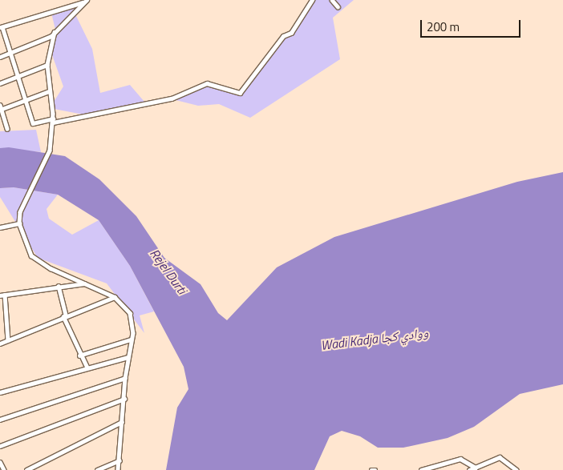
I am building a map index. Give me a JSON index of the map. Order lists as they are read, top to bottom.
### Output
{
  "water": ["Rejel Durti", "Wadi Kadja ووادي كجا"],
  "scale_bar": "200 m"
}
